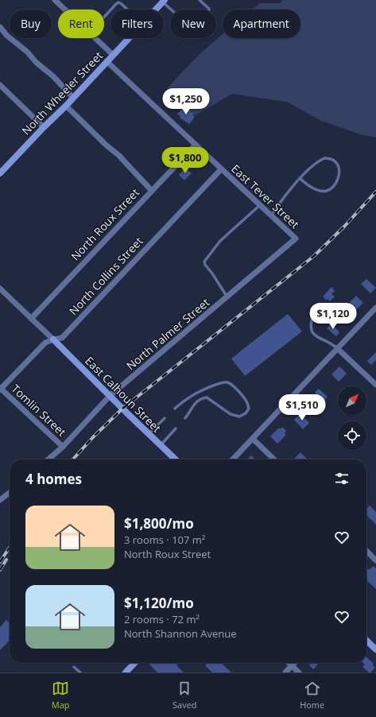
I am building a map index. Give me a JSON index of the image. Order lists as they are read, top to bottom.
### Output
{
  "streets": {
    "main road": ["North Wheeler Street", "East Calhoun Street"],
    "street": [
      "East Tever Street",
      "North Roux Street",
      "North Collins Street",
      "North Palmer Street",
      "Tomlin Street"
    ]
  },
  "crossings": [
    ["North Wheeler Street", "East Tever Street"],
    ["East Tever Street", "North Roux Street"],
    ["East Tever Street", "North Collins Street"],
    ["East Tever Street", "North Palmer Street"],
    ["North Collins Street", "East Calhoun Street"],
    ["North Collins Street", "Tomlin Street"],
    ["North Palmer Street", "East Calhoun Street"],
    ["North Palmer Street", "Tomlin Street"]
  ],
  "north": "top right",
  "page": {
    "chip": [
      "Buy",
      "Rent",
      "Filters",
      "New",
      "Apartment"
    ],
    "price": [
      "$1,250",
      "$1,800",
      "$1,120",
      "$1,510"
    ],
    "heading": "4 homes",
    "list": [
      {
        "name": "$1,800/mo",
        "note": "3 rooms · 107 m² · North Roux Street"
      },
      {
        "name": "$1,120/mo",
        "note": "2 rooms · 72 m² · North Shannon Avenue"
      }
    ],
    "tabs": ["Map", "Saved", "Home"]
  }
}
